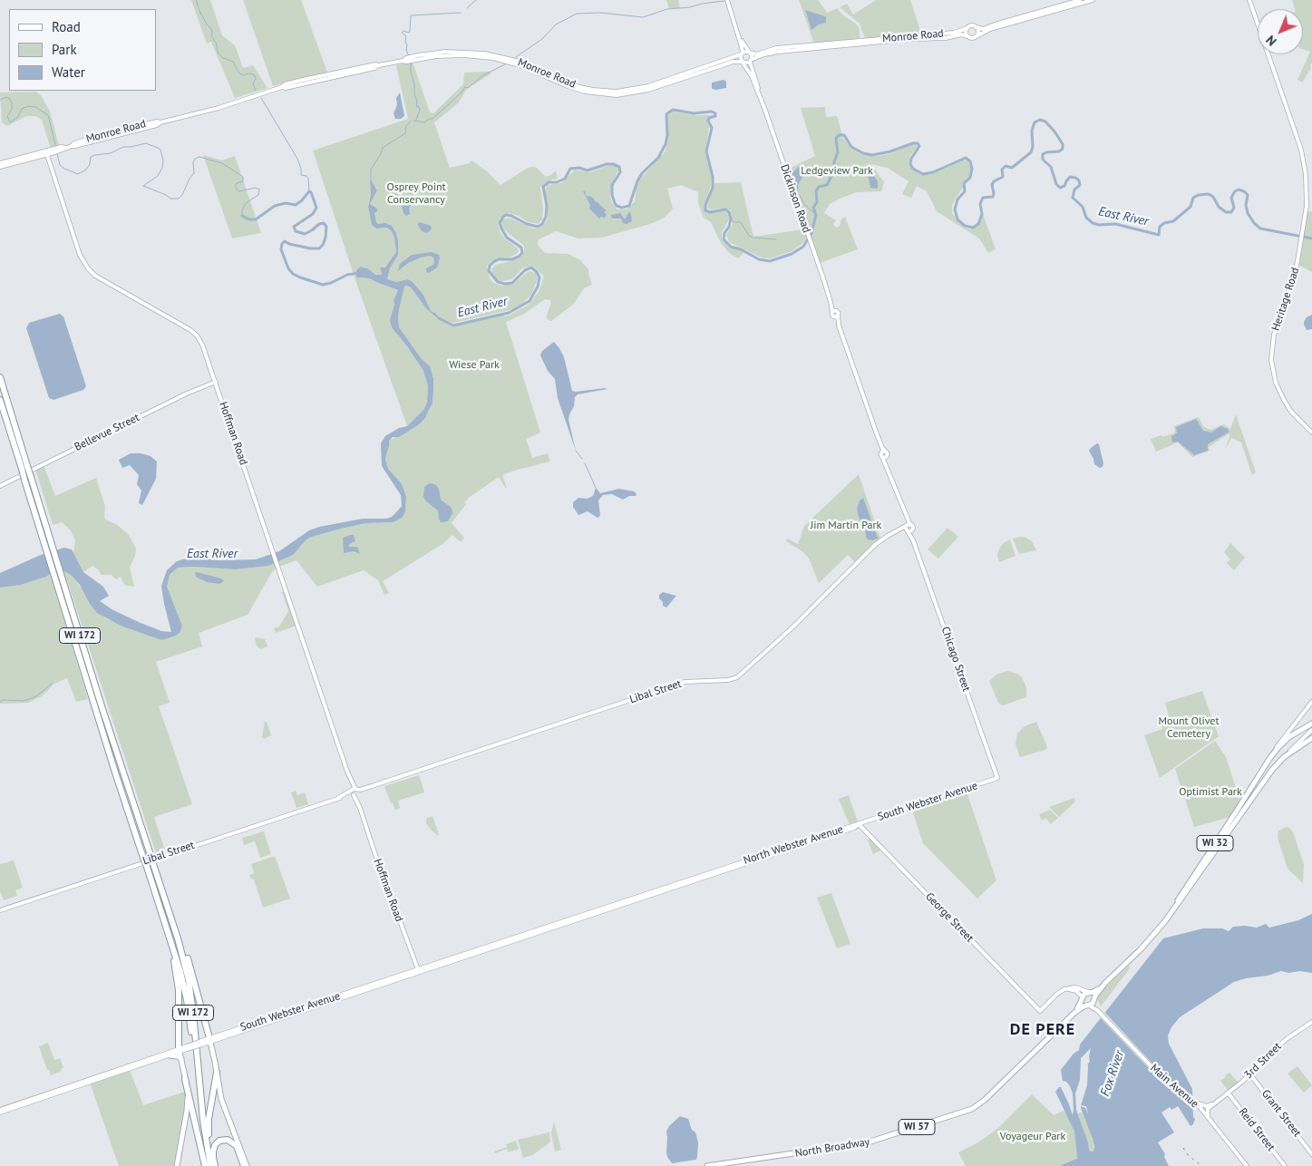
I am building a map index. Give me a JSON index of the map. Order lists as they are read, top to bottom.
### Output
{
  "streets": {
    "highway": ["WI 172"],
    "main road": [
      "Monroe Road",
      "Dickinson Road",
      "Heritage Road",
      "Bellevue Street",
      "Hoffman Road",
      "Chicago Street",
      "Libal Street",
      "South Webster Avenue",
      "WI 32",
      "North Webster Avenue",
      "George Street",
      "3rd Street",
      "Main Avenue",
      "Grant Street",
      "WI 57",
      "Reid Street",
      "North Broadway"
    ]
  },
  "crossings": [
    ["Monroe Road", "Dickinson Road"],
    ["Monroe Road", "Hoffman Road"],
    ["Dickinson Road", "Chicago Street"],
    ["Dickinson Road", "Libal Street"],
    ["Bellevue Street", "Hoffman Road"],
    ["Hoffman Road", "Libal Street"],
    ["Hoffman Road", "South Webster Avenue"],
    ["Chicago Street", "Libal Street"],
    ["Chicago Street", "South Webster Avenue"],
    ["South Webster Avenue", "North Webster Avenue"],
    ["South Webster Avenue", "George Street"],
    ["WI 32", "Main Avenue"],
    ["WI 32", "WI 57"],
    ["North Webster Avenue", "George Street"],
    ["3rd Street", "Grant Street"],
    ["3rd Street", "Reid Street"],
    ["Main Avenue", "WI 57"],
    ["WI 57", "North Broadway"]
  ],
  "districts": ["DE PERE"],
  "water": ["East River", "Fox River"],
  "parks": [
    "Ledgeview Park",
    "Osprey Point Conservancy",
    "Wiese Park",
    "Jim Martin Park",
    "Mount Olivet Cemetery",
    "Optimist Park",
    "Voyageur Park"
  ],
  "legend": ["Road", "Park", "Water"],
  "north": "bottom left"
}
